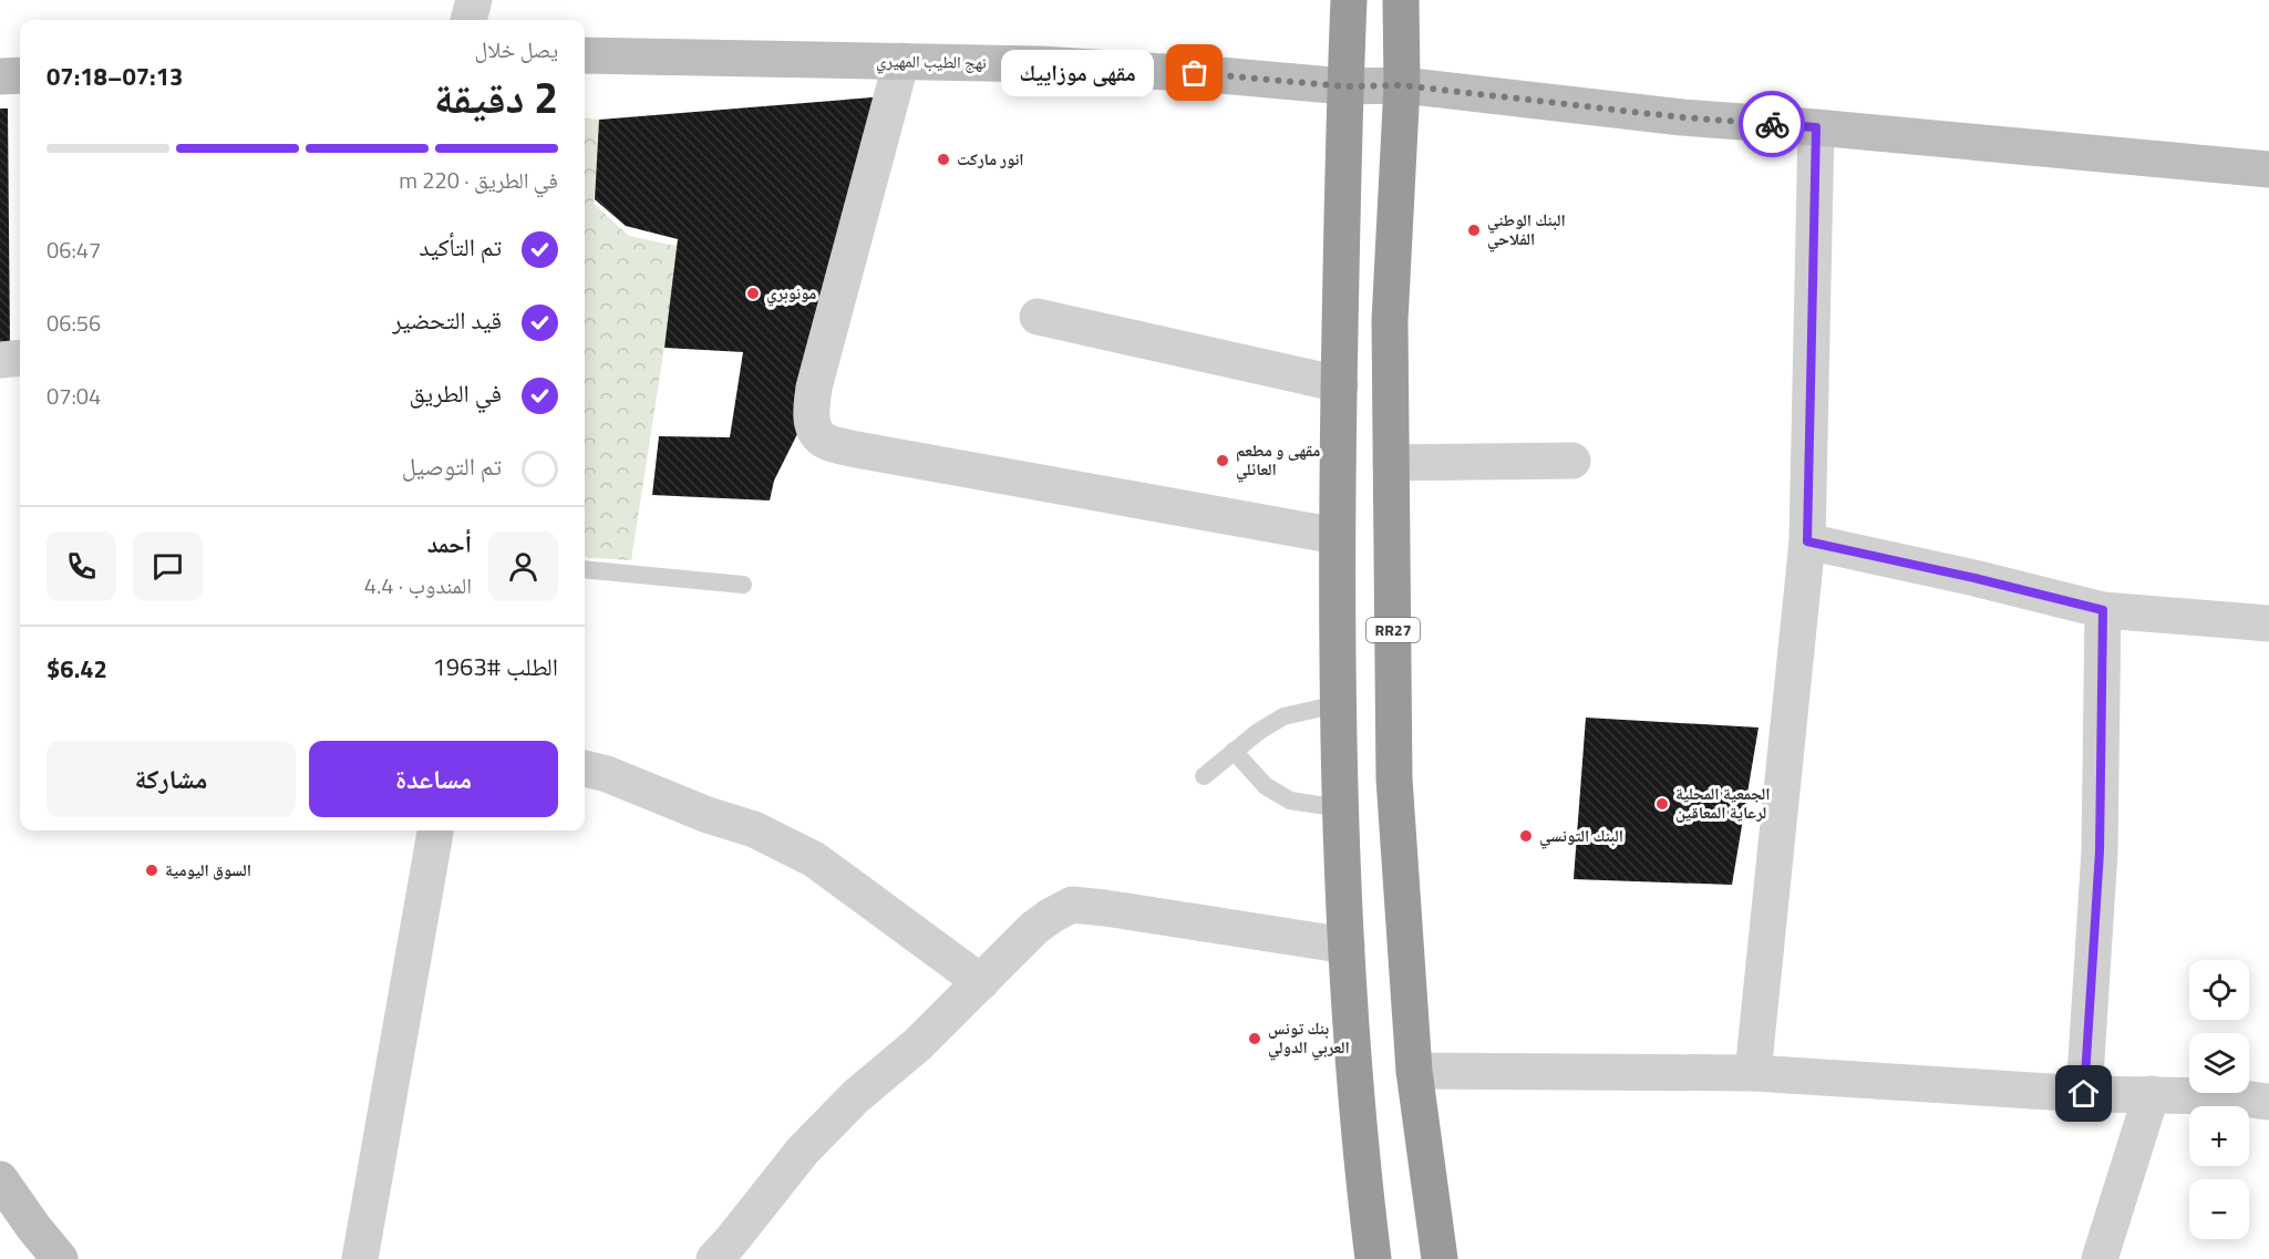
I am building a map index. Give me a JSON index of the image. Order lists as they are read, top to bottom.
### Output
{
  "streets": {
    "highway": ["RR27"],
    "street": ["نهج الطيب المهيري"]
  },
  "crossings": [
    ["نهج الطيب المهيري", "RR27"]
  ],
  "places": [
    "مقهى موزاييك",
    "انور ماركت",
    "البنك الوطني الفلاحي",
    "مونوبري",
    "مقهى و مطعم العائلي",
    "الجمعية المحلية لرعاية المعاقين",
    "البنك التونسي",
    "السوق اليومية",
    "بنك تونس العربي الدولي"
  ],
  "page": {
    "heading": ["2 دقيقة", "يصل خلال", "07:13–07:18"],
    "panel": [
      "أحمد",
      "المندوب · 4.4",
      "الطلب #1963",
      "$6.42"
    ],
    "bubble": "مقهى موزاييك",
    "bar": "في الطريق · 220 m",
    "list": [
      ["تم التأكيد", "06:47"],
      ["قيد التحضير", "06:56"],
      ["في الطريق", "07:04"],
      "تم التوصيل"
    ],
    "buttons": ["مساعدة", "مشاركة"],
    "map_buttons": ["+", "−"]
  }
}
